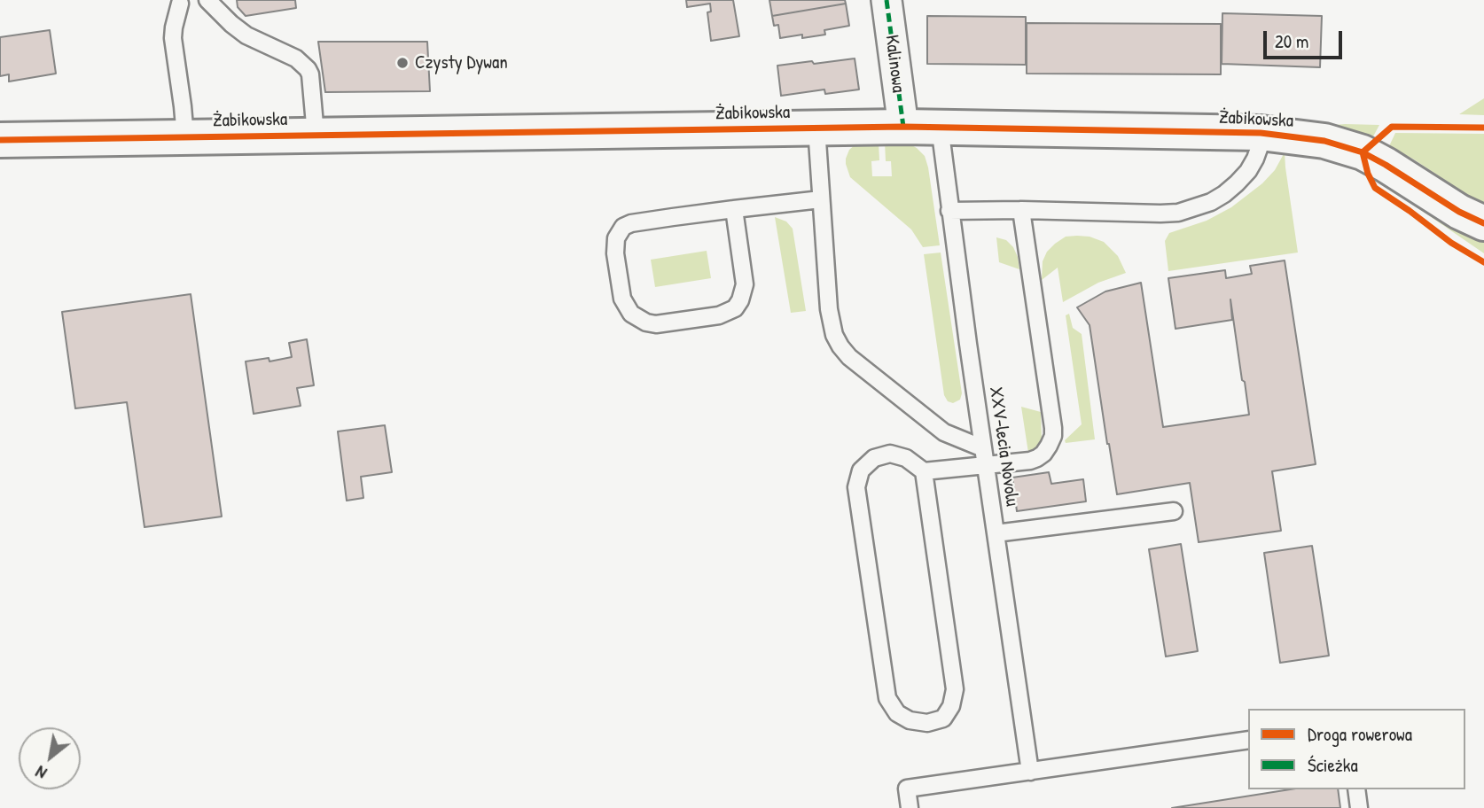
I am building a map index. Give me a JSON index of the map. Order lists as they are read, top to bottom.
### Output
{
  "streets": {
    "street": ["Kalinowa", "Żabikowska"],
    "lane": ["XXV-lecia Novolu"]
  },
  "crossings": [
    ["Kalinowa", "Żabikowska"],
    ["Żabikowska", "XXV-lecia Novolu"]
  ],
  "places": ["Czysty Dywan"],
  "legend": ["Droga rowerowa", "Ścieżka"],
  "scale_bar": "20 m",
  "north": "bottom left"
}
